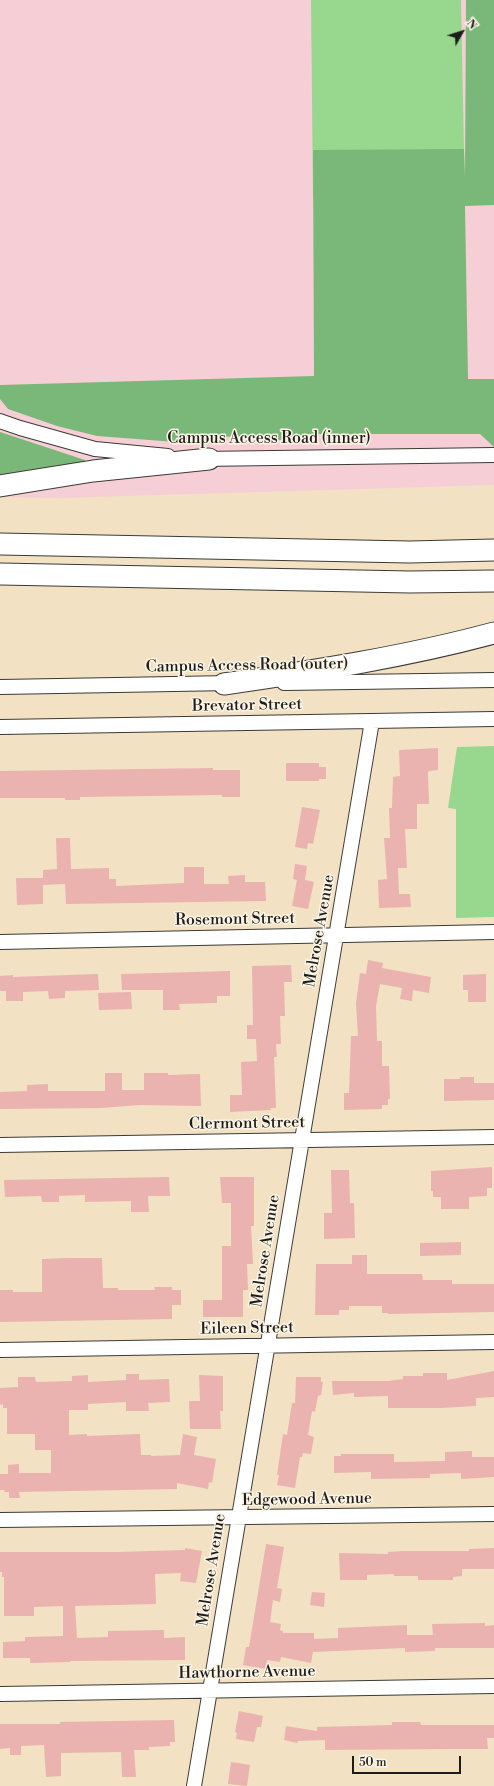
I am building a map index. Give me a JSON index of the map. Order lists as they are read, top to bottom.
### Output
{
  "streets": {
    "street": [
      "Campus Access Road (inner)",
      "Campus Access Road (outer)",
      "Brevator Street",
      "Rosemont Street",
      "Melrose Avenue",
      "Clermont Street",
      "Eileen Street",
      "Edgewood Avenue",
      "Hawthorne Avenue"
    ]
  },
  "crossings": [
    ["Brevator Street", "Melrose Avenue"],
    ["Rosemont Street", "Melrose Avenue"],
    ["Melrose Avenue", "Clermont Street"],
    ["Melrose Avenue", "Eileen Street"],
    ["Melrose Avenue", "Edgewood Avenue"],
    ["Melrose Avenue", "Hawthorne Avenue"]
  ],
  "scale_bar": "50 m",
  "north": "top right"
}
